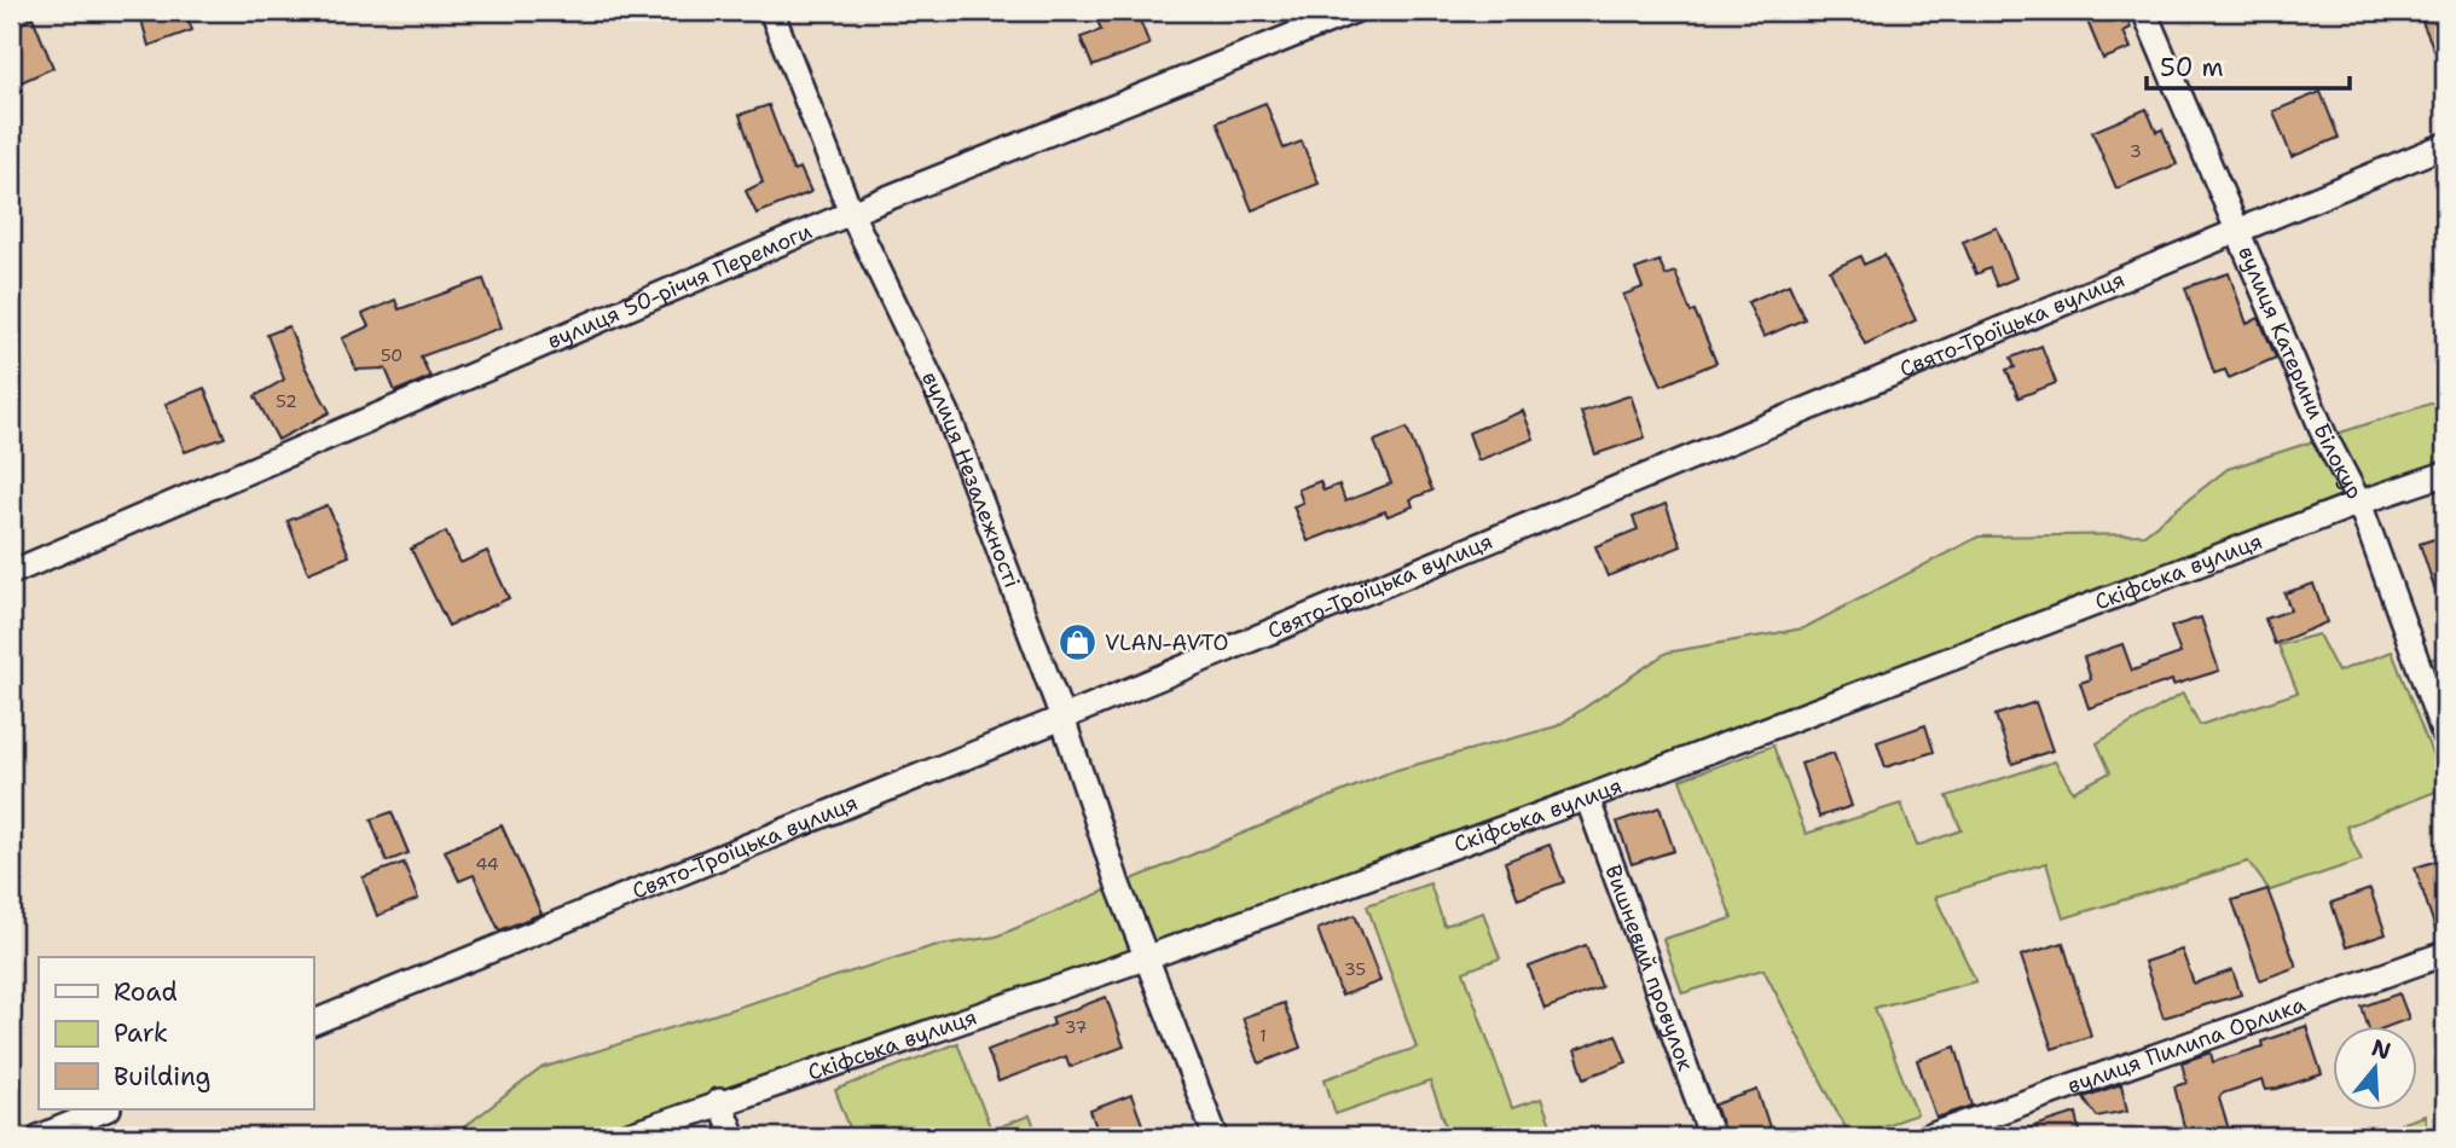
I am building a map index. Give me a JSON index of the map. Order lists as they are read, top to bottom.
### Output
{
  "streets": {
    "street": [
      "вулиця 50-річчя Перемоги",
      "Свято-Троїцька вулиця",
      "вулиця Катерини Білокур",
      "вулиця Незалежності",
      "Скіфська вулиця",
      "Вишневий провулок",
      "вулиця Пилипа Орлика"
    ]
  },
  "crossings": [
    ["вулиця 50-річчя Перемоги", "вулиця Незалежності"],
    ["Свято-Троїцька вулиця", "вулиця Катерини Білокур"],
    ["Свято-Троїцька вулиця", "вулиця Незалежності"],
    ["вулиця Катерини Білокур", "Скіфська вулиця"],
    ["вулиця Незалежності", "Скіфська вулиця"],
    ["Скіфська вулиця", "Вишневий провулок"]
  ],
  "places": {
    "shop": ["VLAN-AVTO"]
  },
  "house_numbers": [
    "3",
    "50",
    "52",
    "44",
    "35",
    "37",
    "1"
  ],
  "legend": ["Road", "Park", "Building"],
  "scale_bar": "50 m",
  "north": "top"
}
